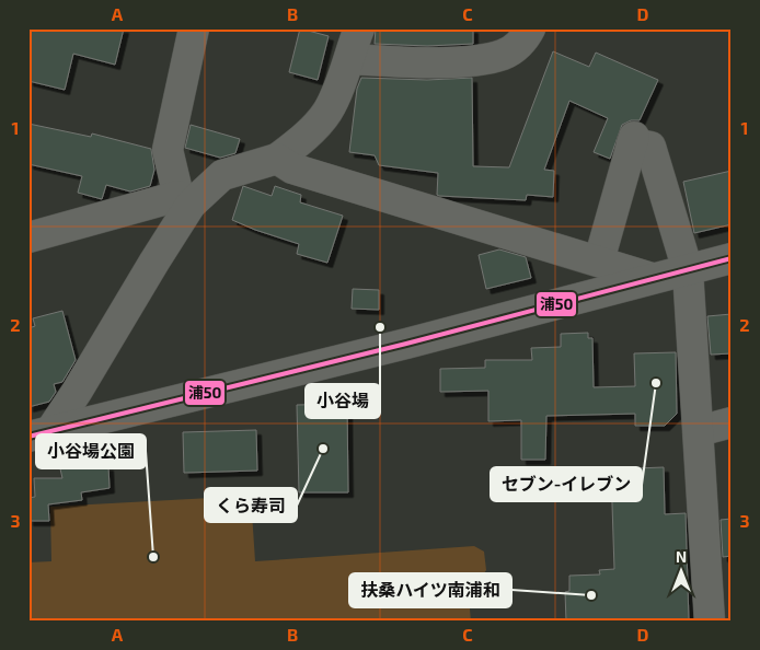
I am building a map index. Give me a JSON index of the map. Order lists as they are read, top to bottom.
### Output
{
  "places": [
    "小谷場",
    "セブン-イレブン",
    "くら寿司",
    "小谷場公園",
    "扶桑ハイツ南浦和"
  ],
  "lines": ["transit line 浦50"],
  "north": "top",
  "grid": {
    "columns": [
      "A",
      "B",
      "C",
      "D"
    ],
    "rows": ["1", "2", "3"]
  }
}
